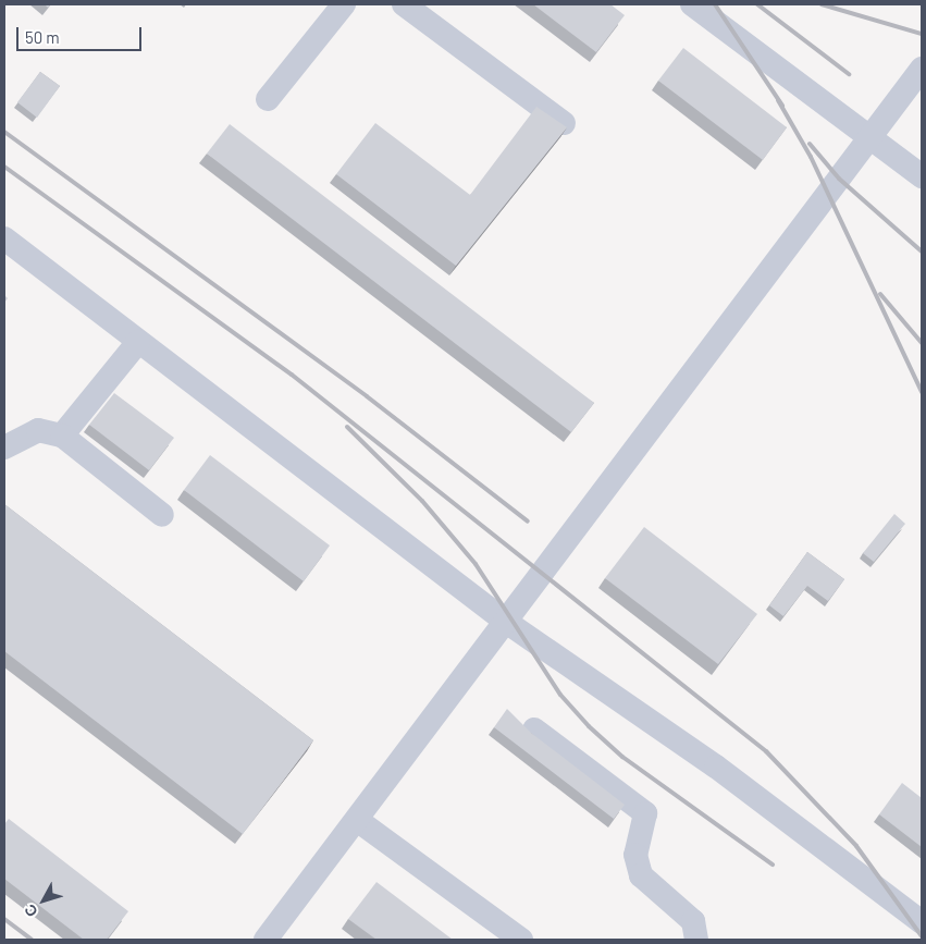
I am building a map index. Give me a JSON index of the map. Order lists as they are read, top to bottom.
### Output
{
  "scale_bar": "50 m",
  "north": "bottom left"
}
